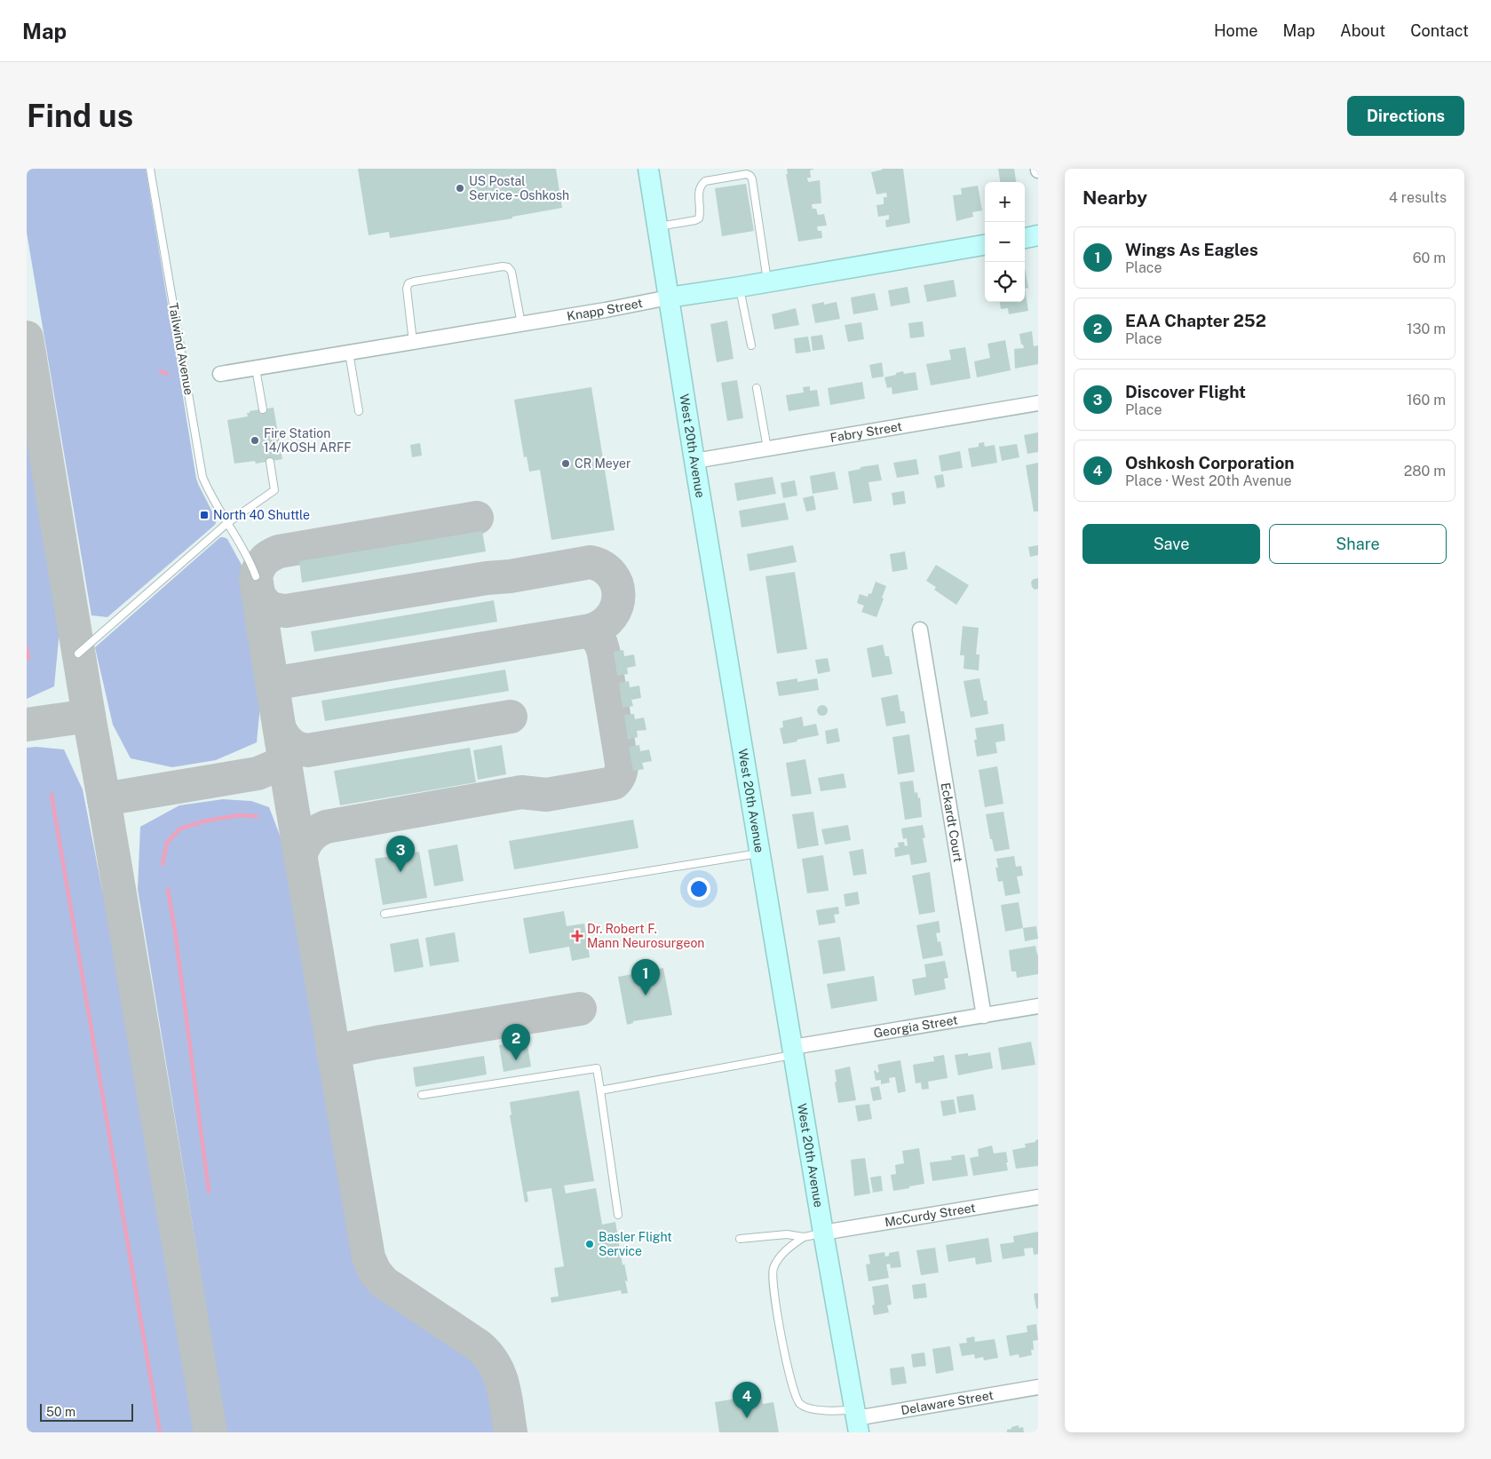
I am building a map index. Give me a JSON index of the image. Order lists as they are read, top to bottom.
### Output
{
  "streets": {
    "main road": ["Knapp Street", "West 20th Avenue"],
    "street": [
      "Fabry Street",
      "Eckardt Court",
      "Georgia Street",
      "McCurdy Street",
      "Delaware Street"
    ],
    "lane": ["Tailwind Avenue"]
  },
  "crossings": [
    ["Knapp Street", "West 20th Avenue"],
    ["Fabry Street", "West 20th Avenue"],
    ["West 20th Avenue", "Georgia Street"],
    ["West 20th Avenue", "McCurdy Street"],
    ["West 20th Avenue", "Delaware Street"],
    ["Eckardt Court", "Georgia Street"]
  ],
  "places": {
    "other": [
      "US Postal Service - Oshkosh",
      "Fire Station 14/KOSH ARFF",
      "CR Meyer",
      "Basler Flight Service"
    ],
    "transit": ["North 40 Shuttle"],
    "health": ["Dr. Robert F. Mann Neurosurgeon"]
  },
  "scale_bar": "50 m",
  "page": {
    "header": "Map",
    "nav": [
      "Home",
      "Map",
      "About",
      "Contact"
    ],
    "buttons": [
      "Directions",
      ["Save", "Share"]
    ],
    "title": "Find us",
    "heading": ["Nearby", "4 results"],
    "map_buttons": ["+", "−"],
    "list": [
      {
        "mark": "1",
        "name": "Wings As Eagles",
        "note": "Place",
        "value": "60 m"
      },
      {
        "mark": "2",
        "name": "EAA Chapter 252",
        "note": "Place",
        "value": "130 m"
      },
      {
        "mark": "3",
        "name": "Discover Flight",
        "note": "Place",
        "value": "160 m"
      },
      {
        "mark": "4",
        "name": "Oshkosh Corporation",
        "note": "Place · West 20th Avenue",
        "value": "280 m"
      }
    ],
    "pins": [
      "3",
      "1",
      "2",
      "4"
    ],
    "scale": "50 m"
  }
}
